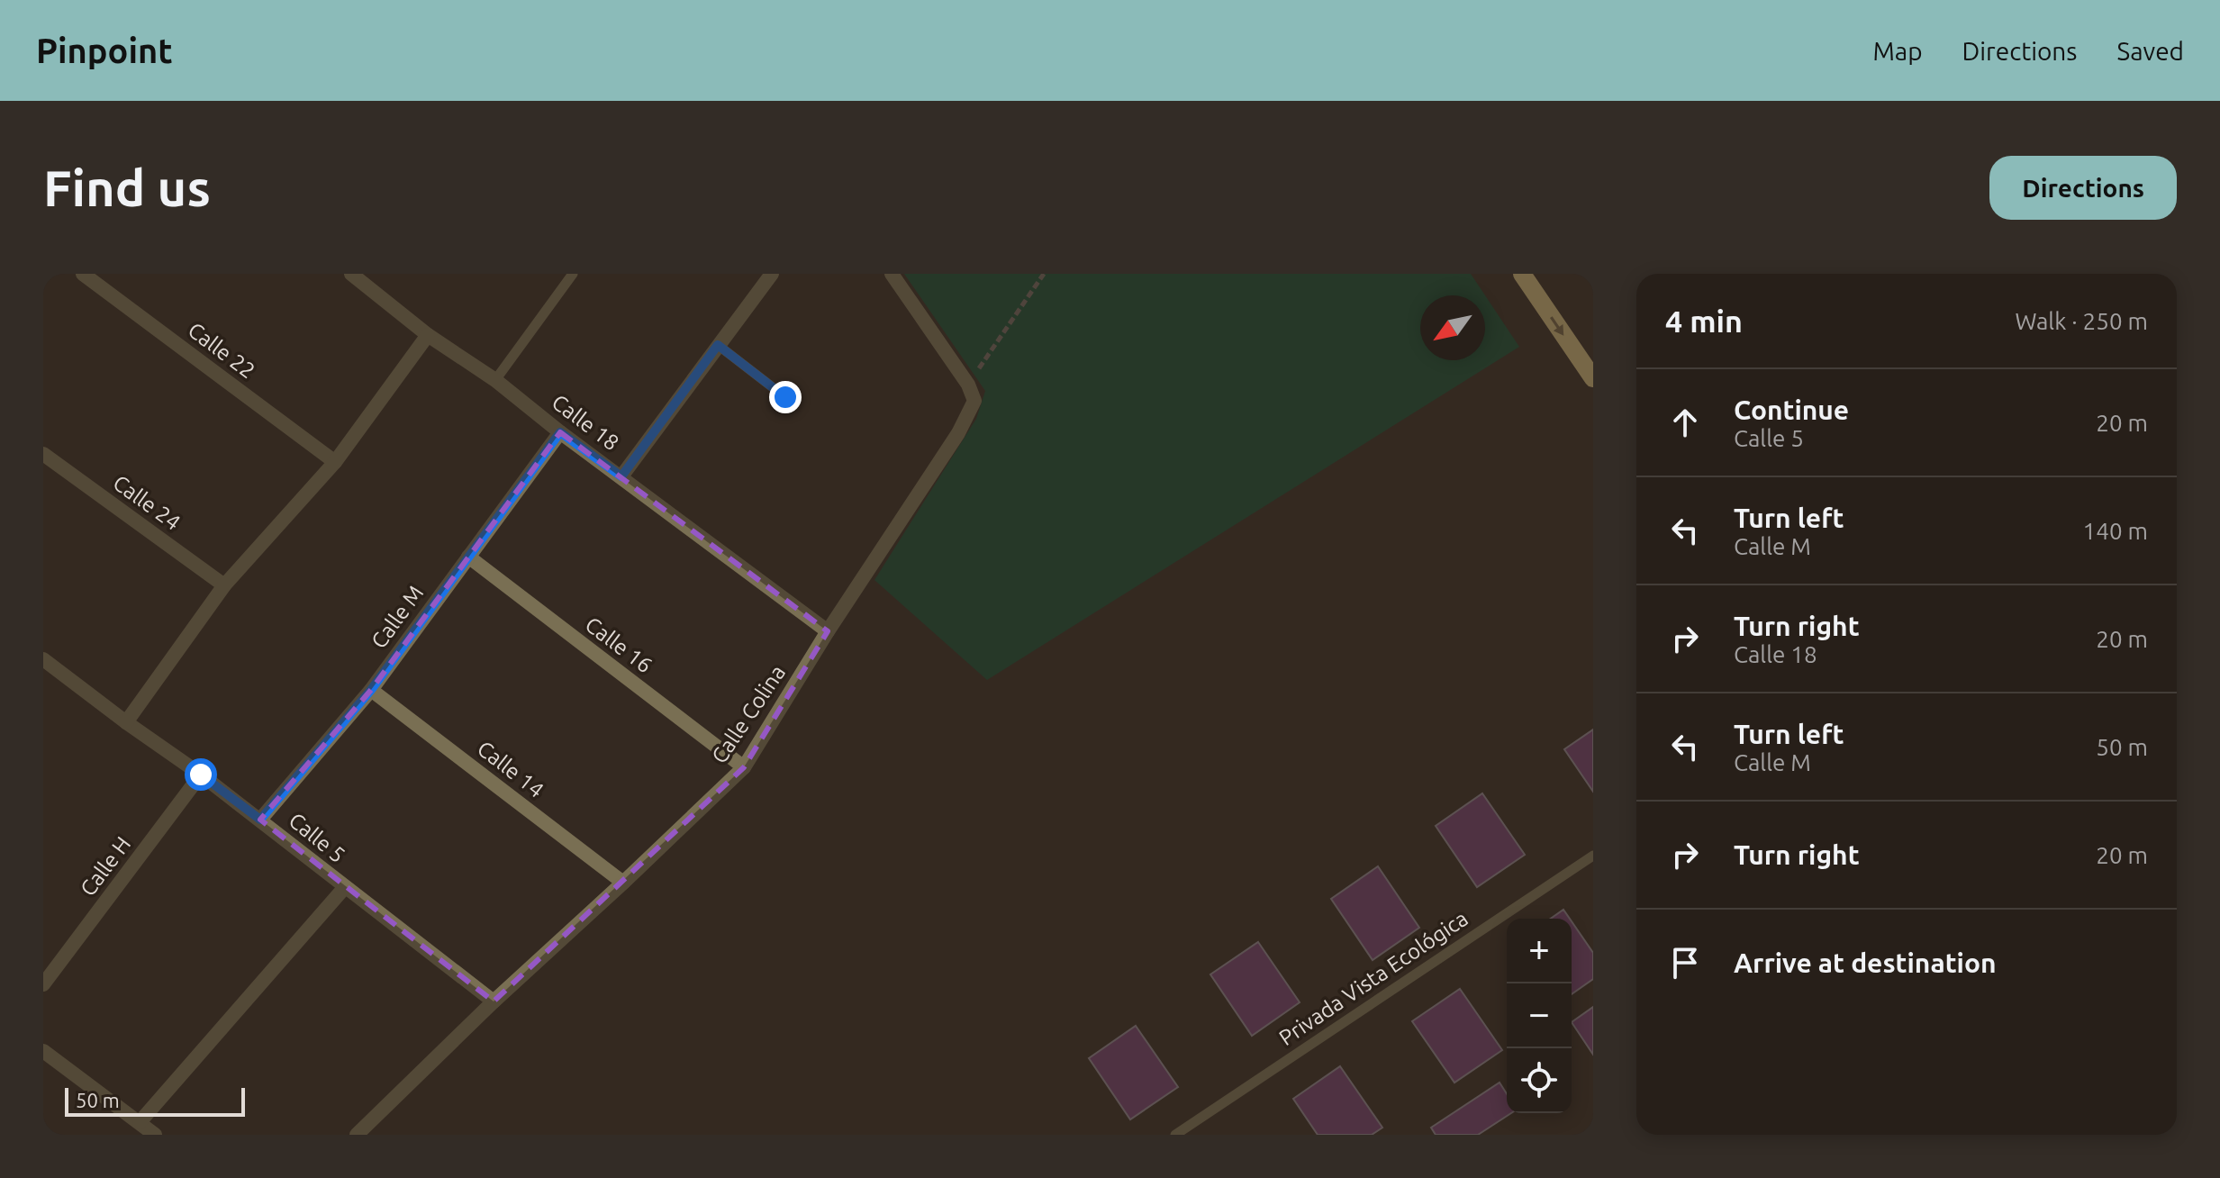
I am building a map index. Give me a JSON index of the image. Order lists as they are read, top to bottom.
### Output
{
  "streets": {
    "street": [
      "Calle 22",
      "Calle 18",
      "Calle 24",
      "Calle M",
      "Calle 16",
      "Calle Colina",
      "Calle 14",
      "Calle 5",
      "Calle H"
    ],
    "lane": ["Privada Vista Ecológica"]
  },
  "crossings": [
    ["Calle 18", "Calle M"],
    ["Calle 18", "Calle Colina"],
    ["Calle M", "Calle 16"],
    ["Calle M", "Calle 14"],
    ["Calle M", "Calle 5"],
    ["Calle 16", "Calle Colina"],
    ["Calle Colina", "Calle 14"],
    ["Calle Colina", "Calle 5"],
    ["Calle 5", "Calle H"]
  ],
  "scale_bar": "50 m",
  "north": "bottom left",
  "page": {
    "header": "Pinpoint",
    "nav": ["Map", "Directions", "Saved"],
    "buttons": "Directions",
    "title": "Find us",
    "heading": ["4 min", "Walk · 250 m"],
    "list": [
      ["Continue", "Calle 5", "20 m"],
      ["Turn left", "Calle M", "140 m"],
      ["Turn right", "Calle 18", "20 m"],
      ["Turn left", "Calle M", "50 m"],
      ["Turn right", "20 m"],
      "Arrive at destination"
    ],
    "map_buttons": ["+", "−"],
    "scale": "50 m"
  }
}
